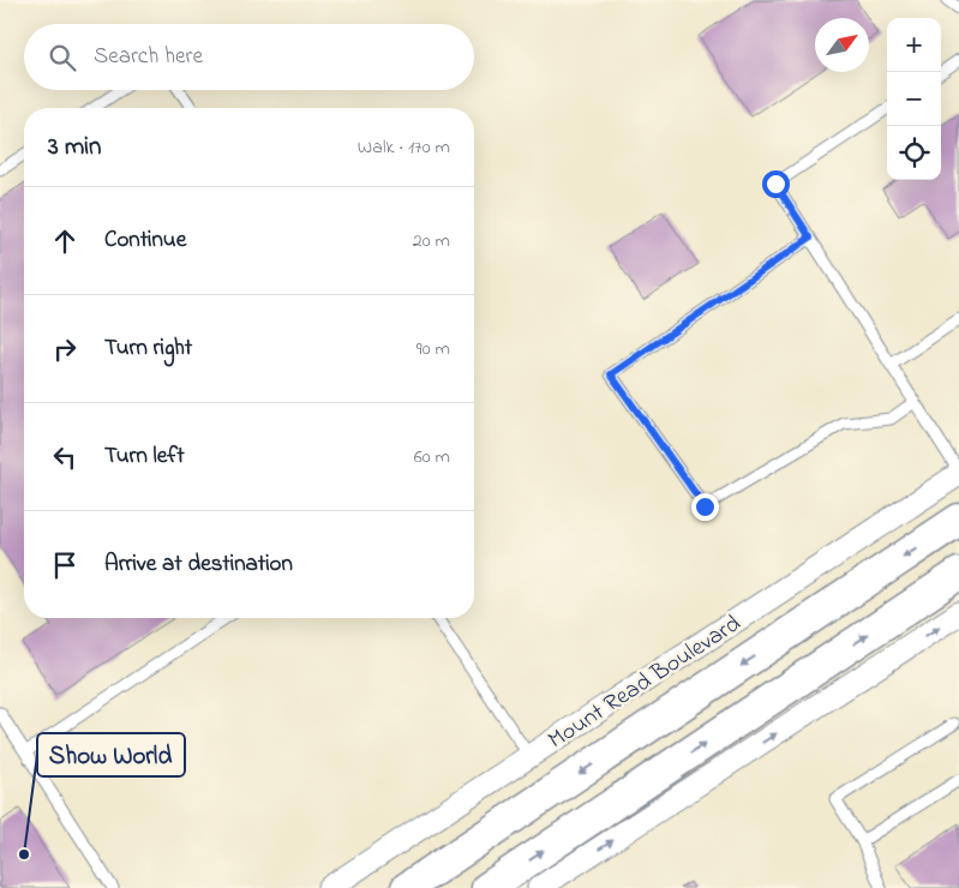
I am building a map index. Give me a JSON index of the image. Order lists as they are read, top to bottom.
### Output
{
  "streets": {
    "main road": ["Mount Read Boulevard"]
  },
  "places": ["Show World"],
  "north": "top right",
  "page": {
    "map_buttons": ["+", "−"],
    "search": "Search here",
    "heading": ["3 min", "Walk · 170 m"],
    "list": [
      ["Continue", "20 m"],
      ["Turn right", "90 m"],
      ["Turn left", "60 m"],
      "Arrive at destination"
    ]
  }
}
